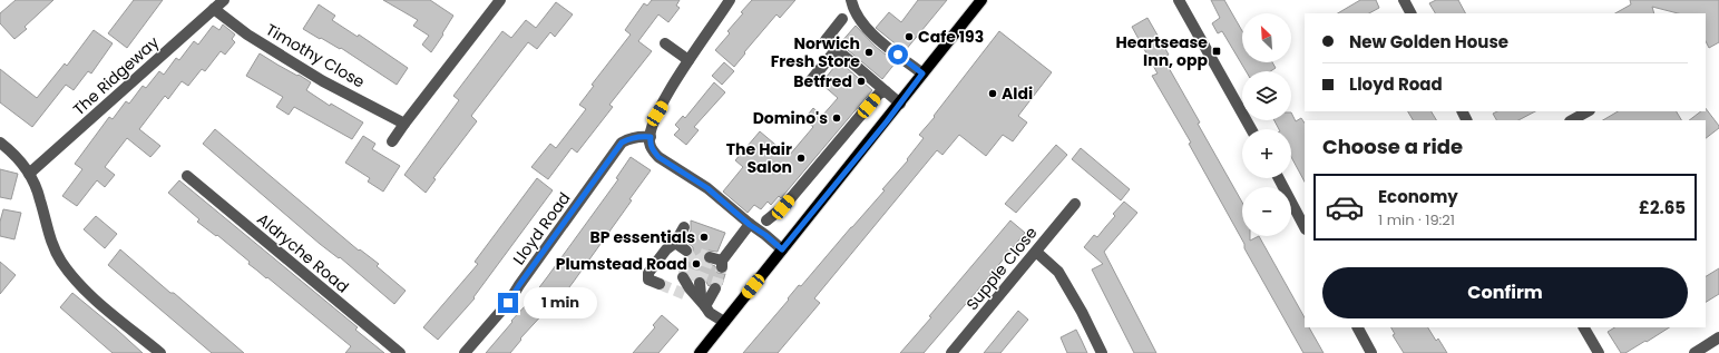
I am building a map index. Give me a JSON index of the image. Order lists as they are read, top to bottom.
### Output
{
  "streets": {
    "street": [
      "Timothy Close",
      "The Ridgeway",
      "Lloyd Road",
      "Aldryche Road",
      "Supple Close"
    ]
  },
  "crossings": [
    ["Timothy Close", "The Ridgeway"]
  ],
  "places": {
    "other": [
      "Cafe 193",
      "Norwich Fresh Store",
      "Betfred",
      "Aldi",
      "Domino's",
      "The Hair Salon",
      "BP essentials",
      "Plumstead Road"
    ],
    "transit": ["Heartsease Inn, opp"]
  },
  "north": "top left",
  "page": {
    "map_buttons": ["+", "−"],
    "banner": ["New Golden House", "Lloyd Road"],
    "heading": "Choose a ride",
    "list": [
      {
        "name": "Economy",
        "note": "1 min · 19:21",
        "value": "£2.65"
      }
    ],
    "buttons": "Confirm",
    "bubble": "1 min"
  }
}
